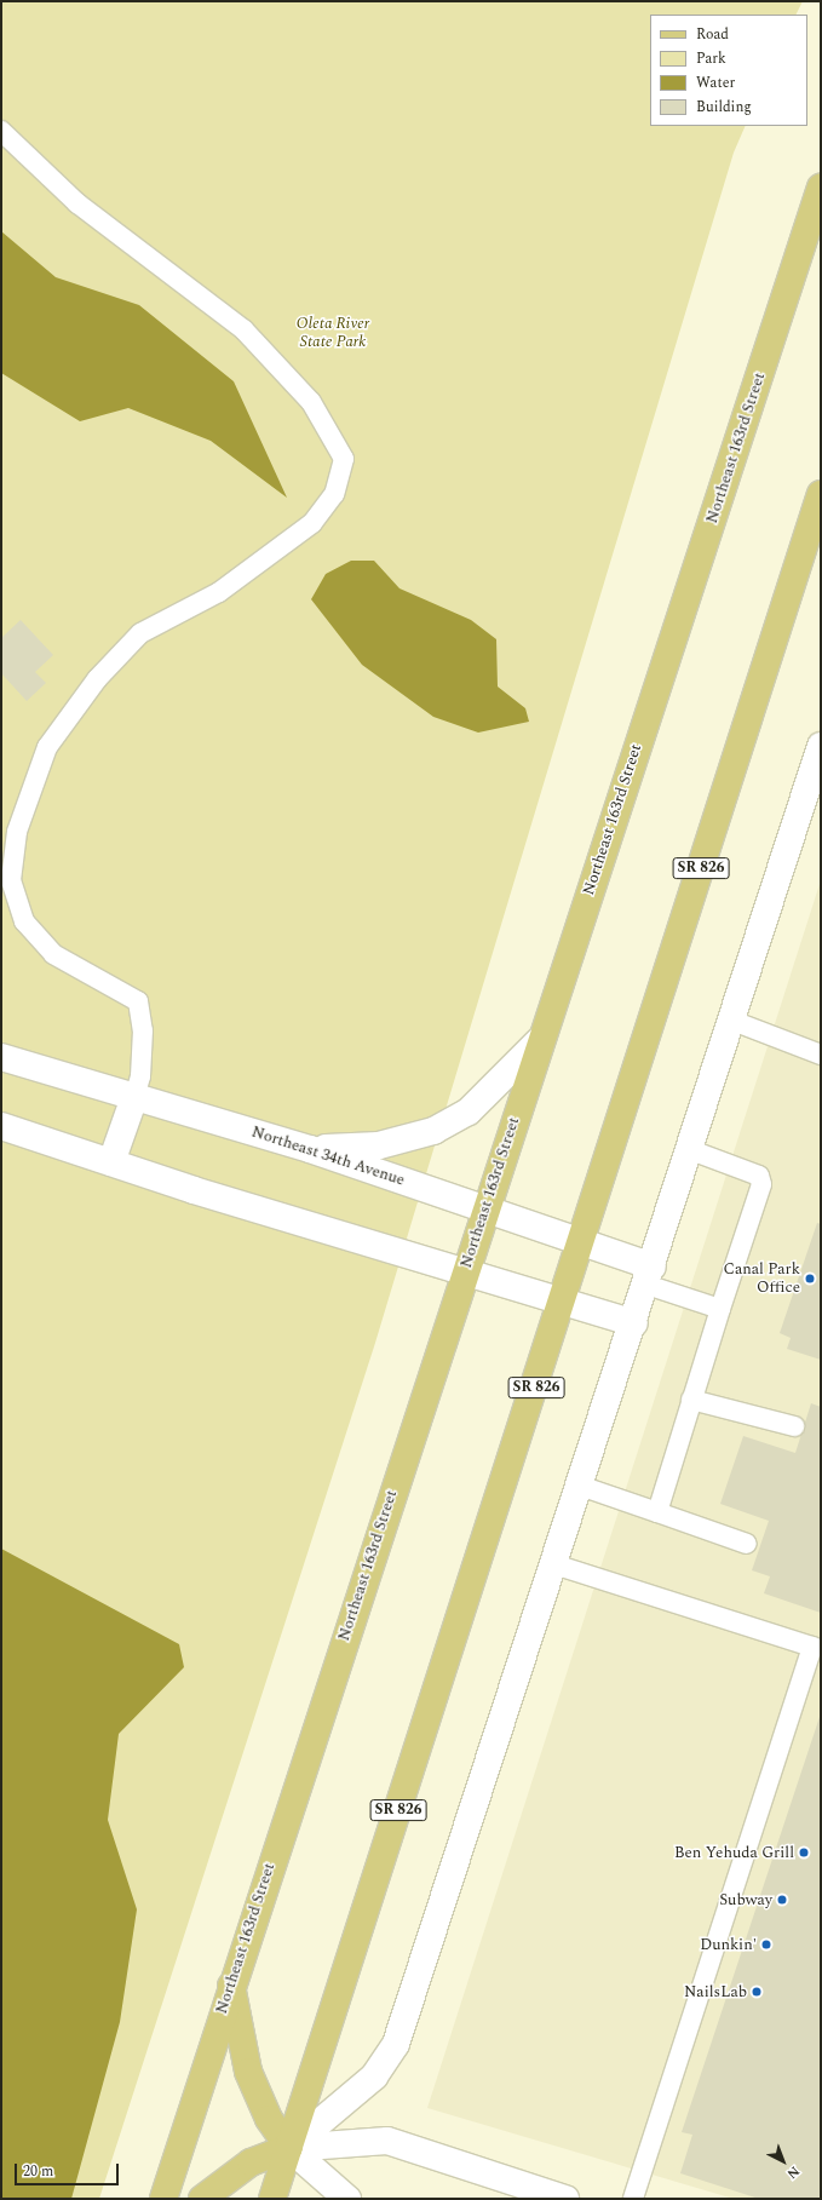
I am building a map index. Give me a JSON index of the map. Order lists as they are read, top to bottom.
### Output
{
  "streets": {
    "main road": ["Northeast 163rd Street", "SR 826"],
    "street": ["Northeast 34th Avenue"]
  },
  "crossings": [
    ["Northeast 163rd Street", "Northeast 34th Avenue"],
    ["SR 826", "Northeast 34th Avenue"]
  ],
  "parks": ["Oleta River State Park"],
  "places": [
    "Canal Park Office",
    "Ben Yehuda Grill",
    "Subway",
    "Dunkin'",
    "NailsLab"
  ],
  "legend": [
    "Road",
    "Park",
    "Water",
    "Building"
  ],
  "scale_bar": "20 m",
  "north": "bottom right"
}
